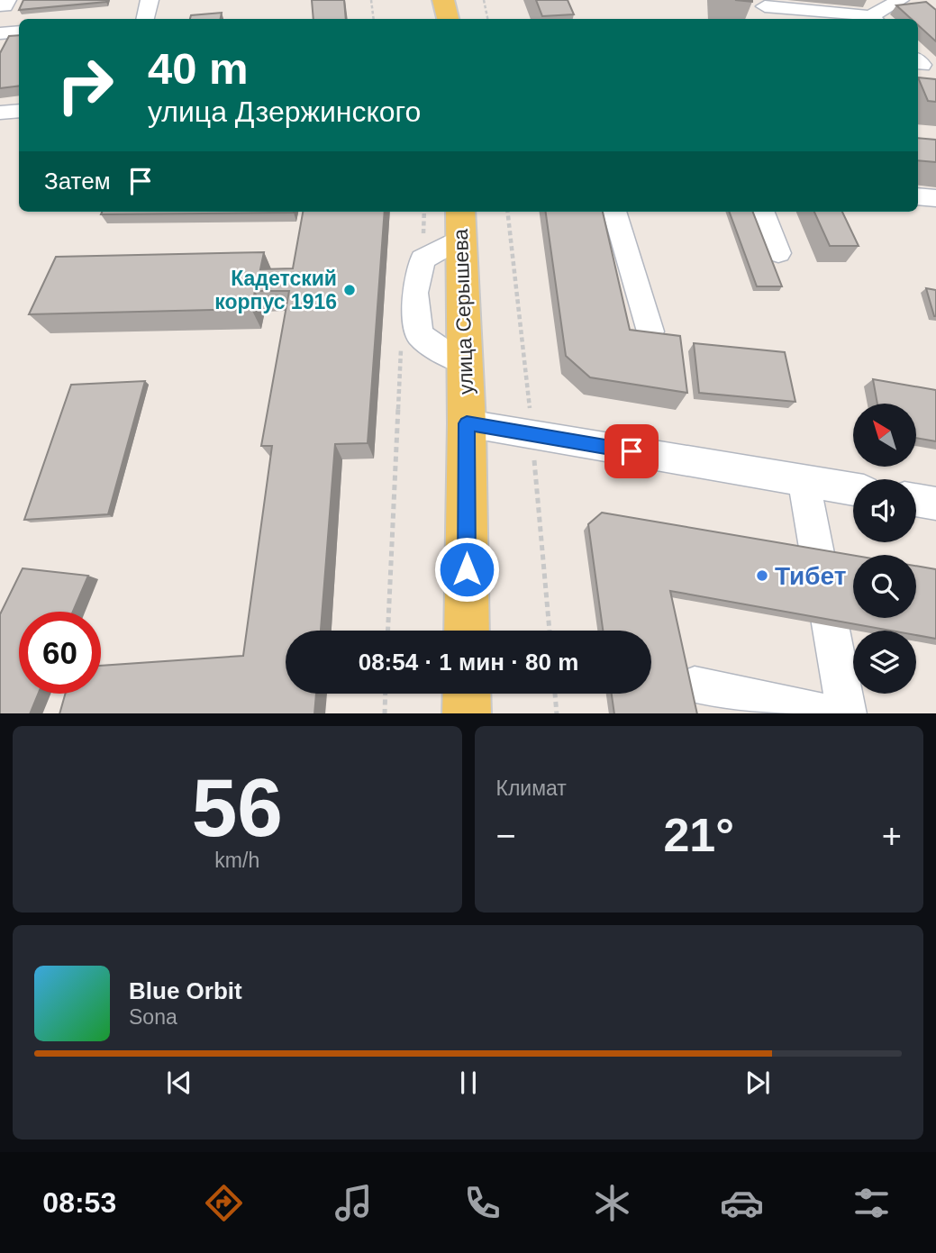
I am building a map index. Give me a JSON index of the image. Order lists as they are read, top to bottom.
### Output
{
  "streets": {
    "main road": ["улица Серышева"]
  },
  "places": ["Кадетский корпус 1916", "Тибет"],
  "north": "top left",
  "page": {
    "turn": ["40 m", "улица Дзержинского"],
    "then": "Затем",
    "limit": "60",
    "trip": "08:54 · 1 мин · 80 m",
    "tile": [
      ["56", "km/h"],
      "Климат"
    ],
    "heat": ["−", "21°", "+"],
    "song": ["Blue Orbit", "Sona"],
    "tabs": "08:53"
  }
}
